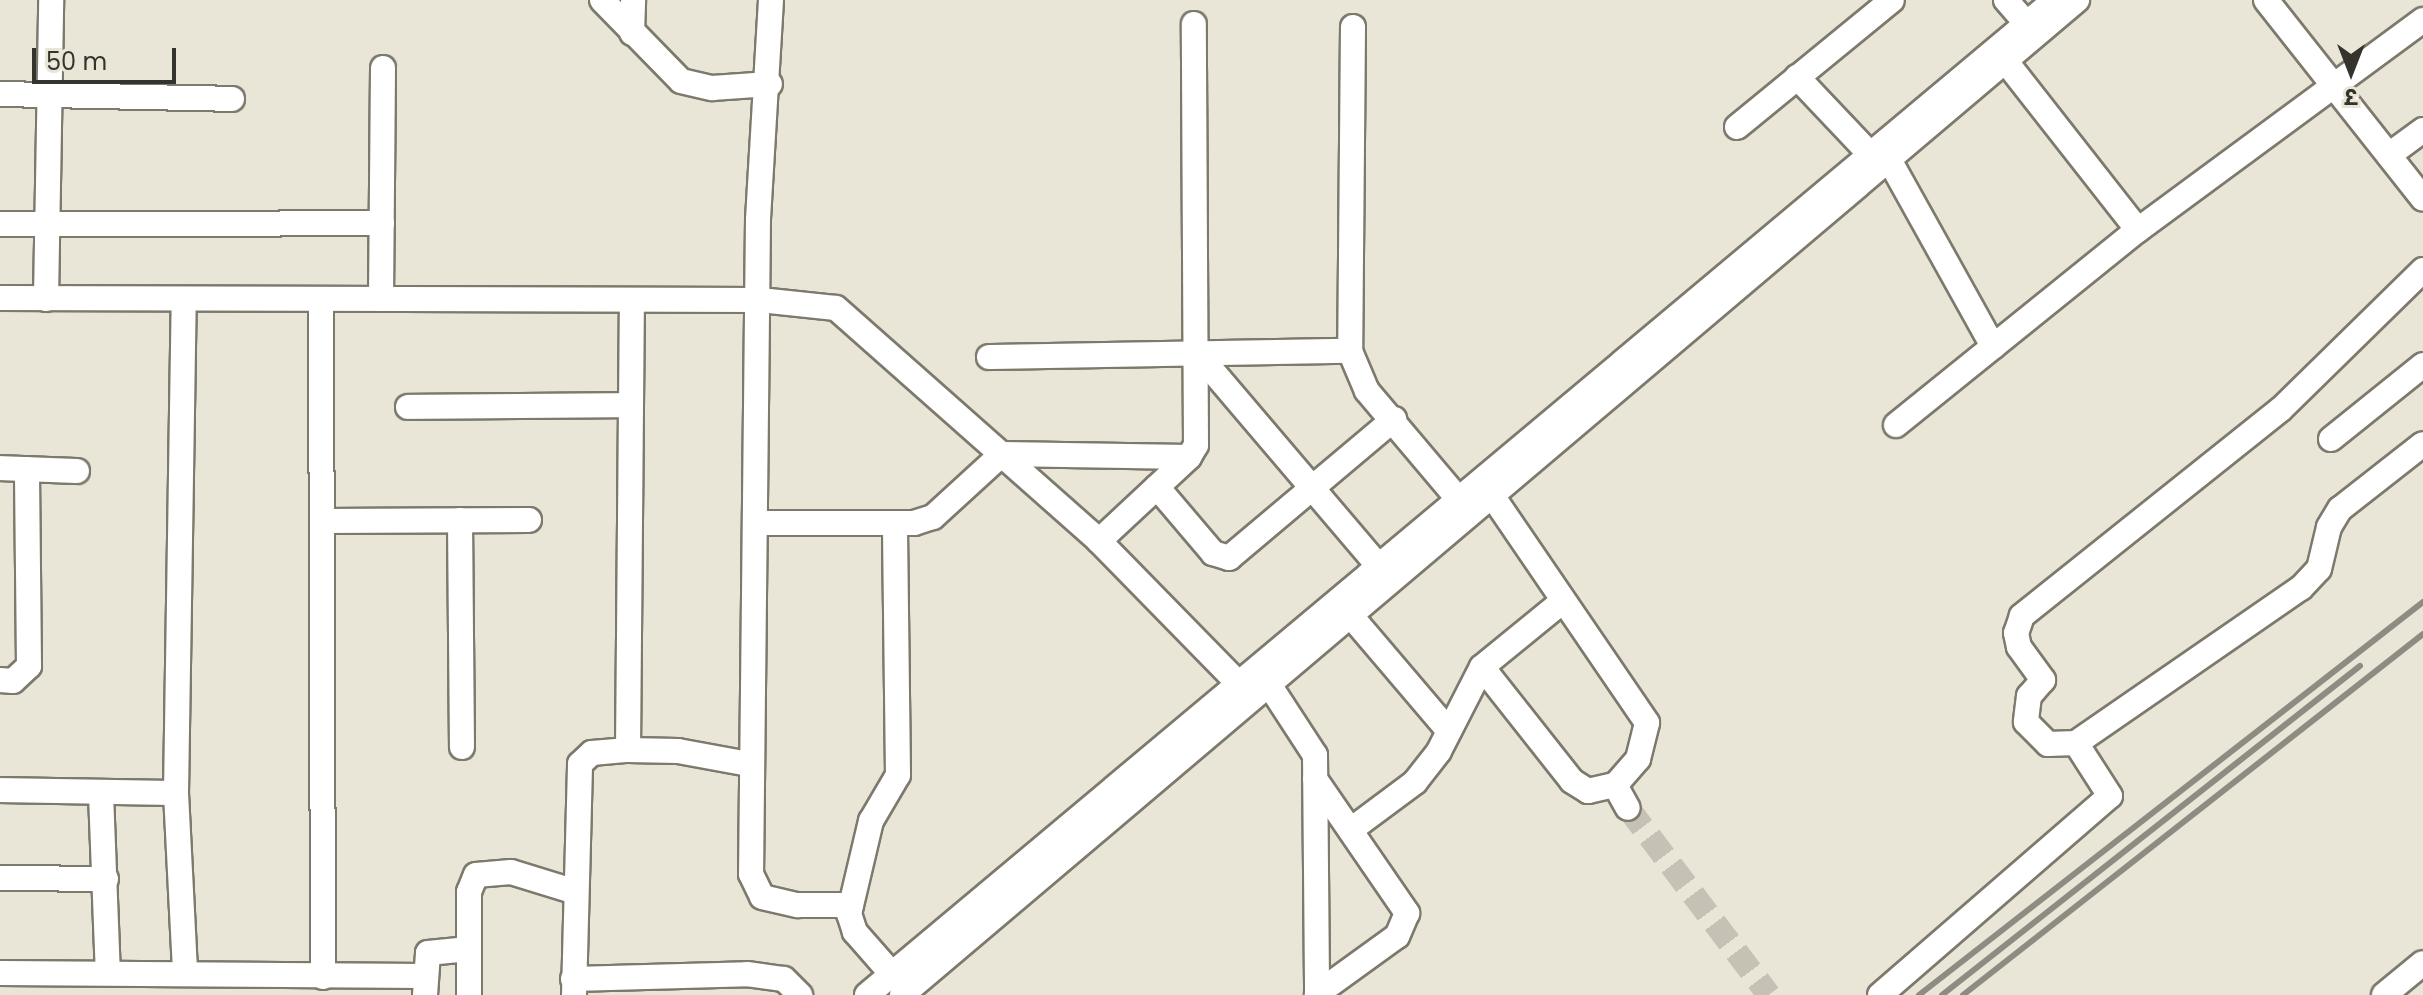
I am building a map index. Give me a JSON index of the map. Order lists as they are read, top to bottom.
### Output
{
  "scale_bar": "50 m",
  "north": "bottom"
}
